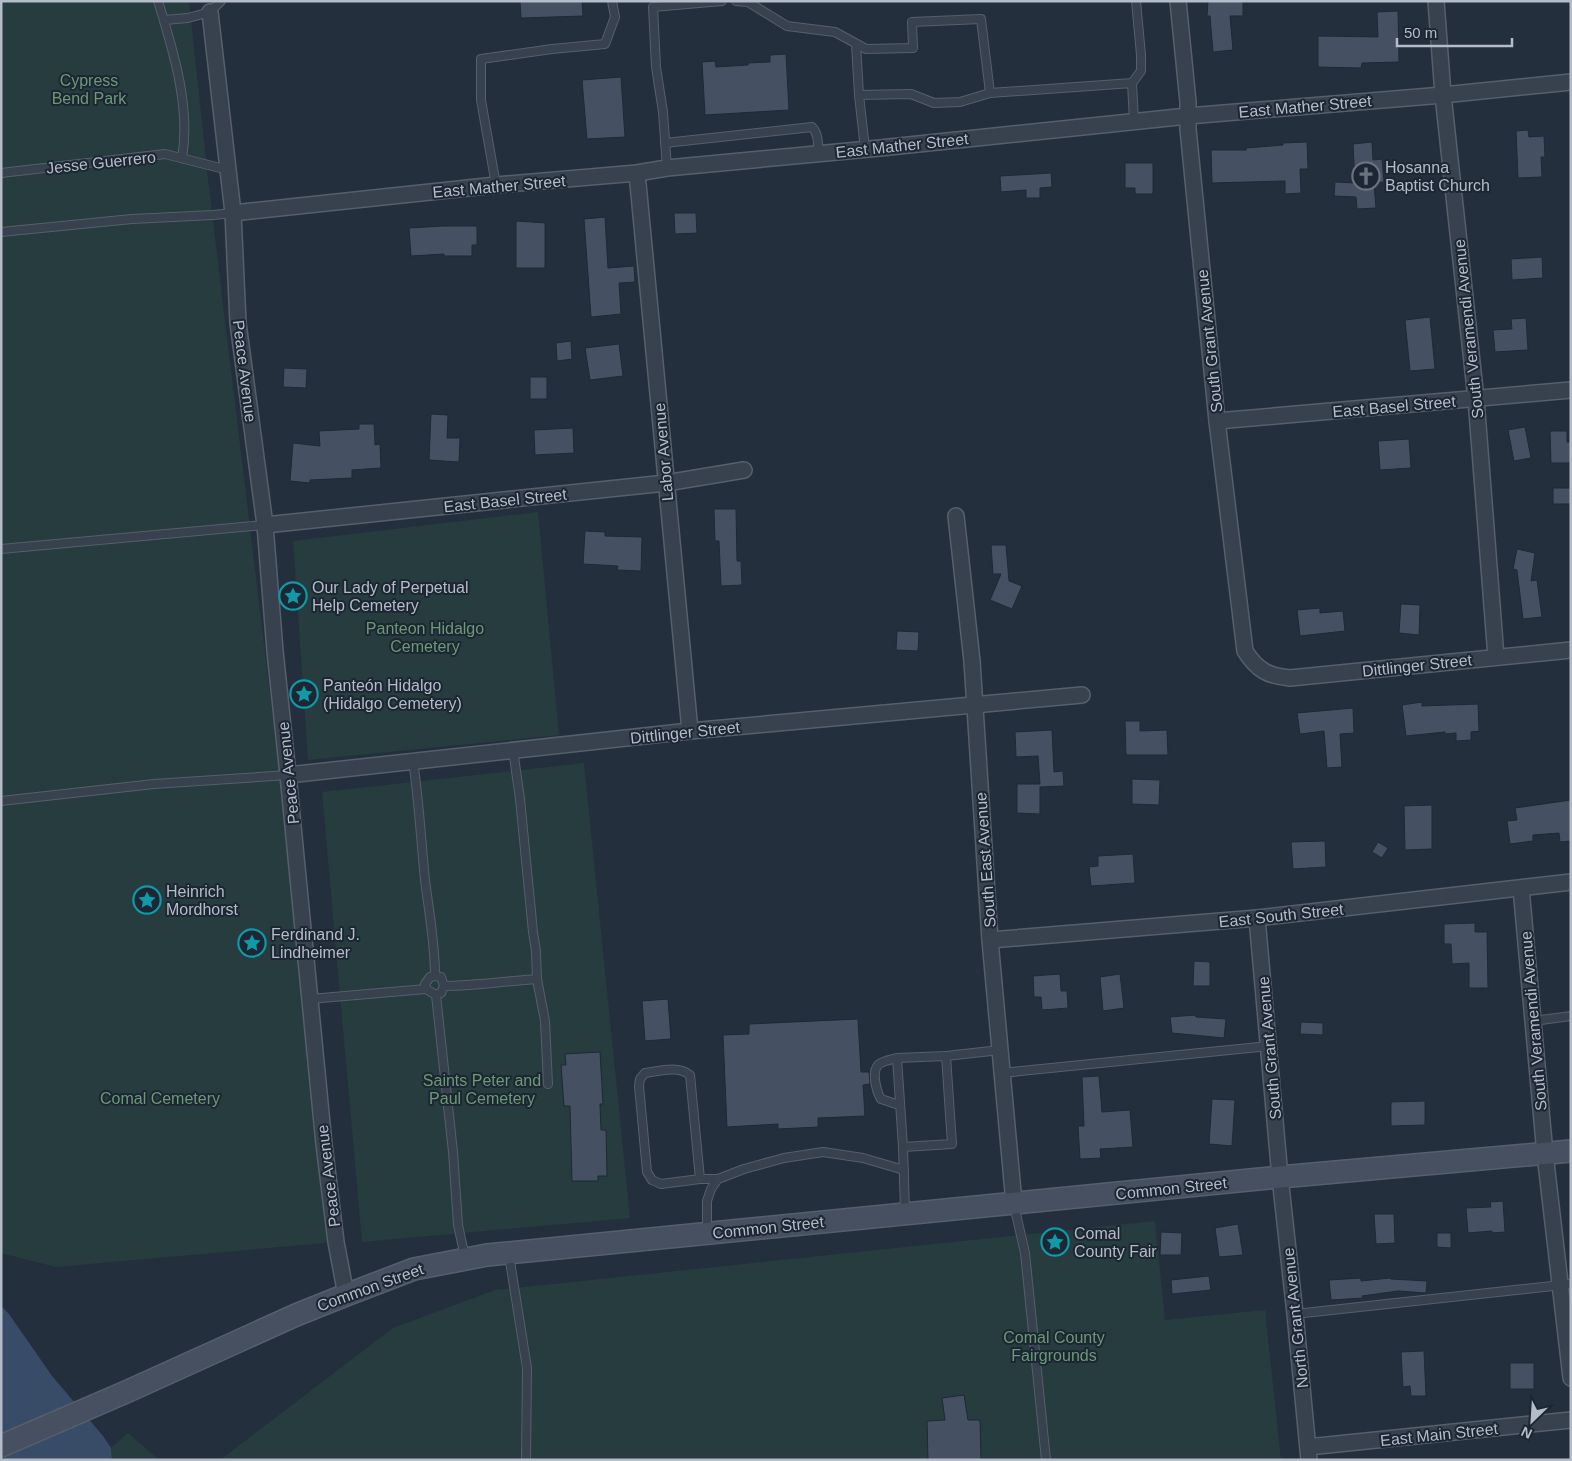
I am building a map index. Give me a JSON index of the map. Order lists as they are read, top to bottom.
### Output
{
  "streets": {
    "main road": ["Common Street"],
    "street": [
      "East Mather Street",
      "South Veramendi Avenue",
      "South Grant Avenue",
      "Peace Avenue",
      "East Basel Street",
      "Labor Avenue",
      "Dittlinger Street",
      "South East Avenue",
      "East South Street",
      "North Grant Avenue",
      "East Main Street"
    ],
    "lane": ["Jesse Guerrero"]
  },
  "crossings": [
    ["East Mather Street", "South Veramendi Avenue"],
    ["East Mather Street", "South Grant Avenue"],
    ["East Mather Street", "Peace Avenue"],
    ["East Mather Street", "Labor Avenue"],
    ["Jesse Guerrero", "Peace Avenue"],
    ["South Veramendi Avenue", "East Basel Street"],
    ["South Veramendi Avenue", "Dittlinger Street"],
    ["South Veramendi Avenue", "East South Street"],
    ["South Veramendi Avenue", "Common Street"],
    ["South Grant Avenue", "East Basel Street"],
    ["South Grant Avenue", "Dittlinger Street"],
    ["South Grant Avenue", "East South Street"],
    ["South Grant Avenue", "Common Street"],
    ["South Grant Avenue", "North Grant Avenue"],
    ["Peace Avenue", "East Basel Street"],
    ["Peace Avenue", "Dittlinger Street"],
    ["Peace Avenue", "Common Street"],
    ["East Basel Street", "Labor Avenue"],
    ["Labor Avenue", "Dittlinger Street"],
    ["Dittlinger Street", "South East Avenue"],
    ["South East Avenue", "East South Street"],
    ["South East Avenue", "Common Street"],
    ["Common Street", "North Grant Avenue"],
    ["North Grant Avenue", "East Main Street"]
  ],
  "parks": [
    "Cypress Bend Park",
    "Panteon Hidalgo Cemetery",
    "Saints Peter and Paul Cemetery",
    "Comal Cemetery",
    "Comal County Fairgrounds"
  ],
  "places": {
    "church": ["Hosanna Baptist Church"],
    "place": [
      "Our Lady of Perpetual Help Cemetery",
      "Panteón Hidalgo (Hidalgo Cemetery)",
      "Heinrich Mordhorst",
      "Ferdinand J. Lindheimer",
      "Comal County Fair"
    ]
  },
  "scale_bar": "50 m",
  "north": "bottom left"
}
